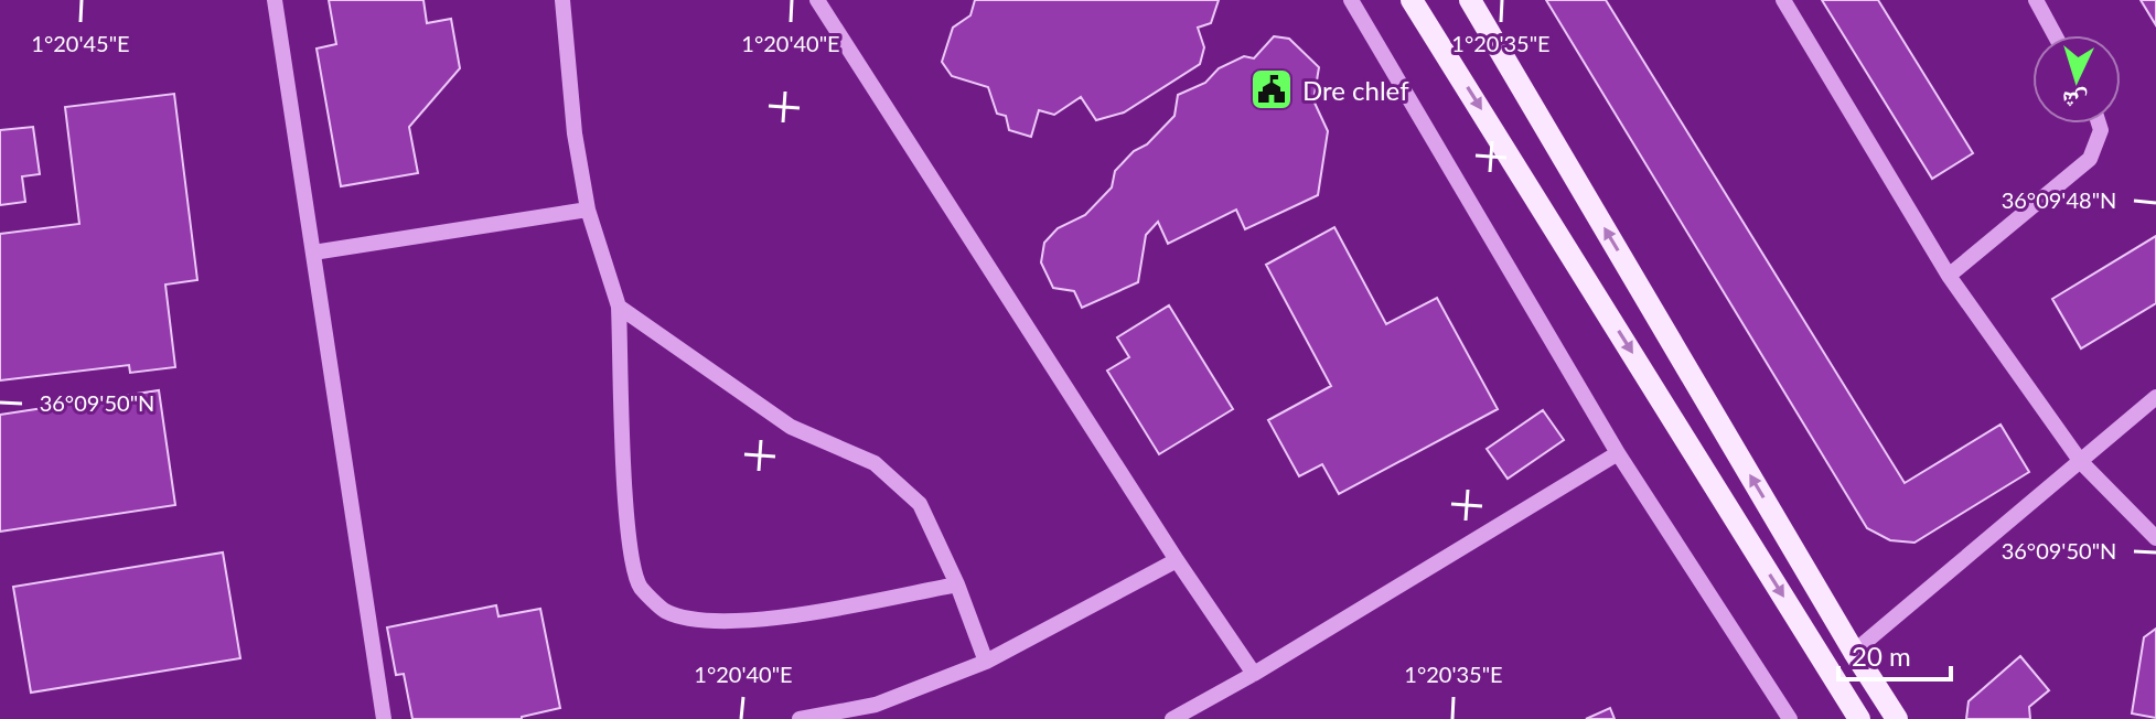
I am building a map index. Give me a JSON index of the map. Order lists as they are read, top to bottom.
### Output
{
  "places": {
    "public building": ["Dre chlef"]
  },
  "scale_bar": "20 m",
  "north": "bottom",
  "coordinates": [
    "1°20'45\"E",
    "1°20'40\"E",
    "1°20'35\"E",
    "36°09'48\"N",
    "36°09'50\"N"
  ]
}
